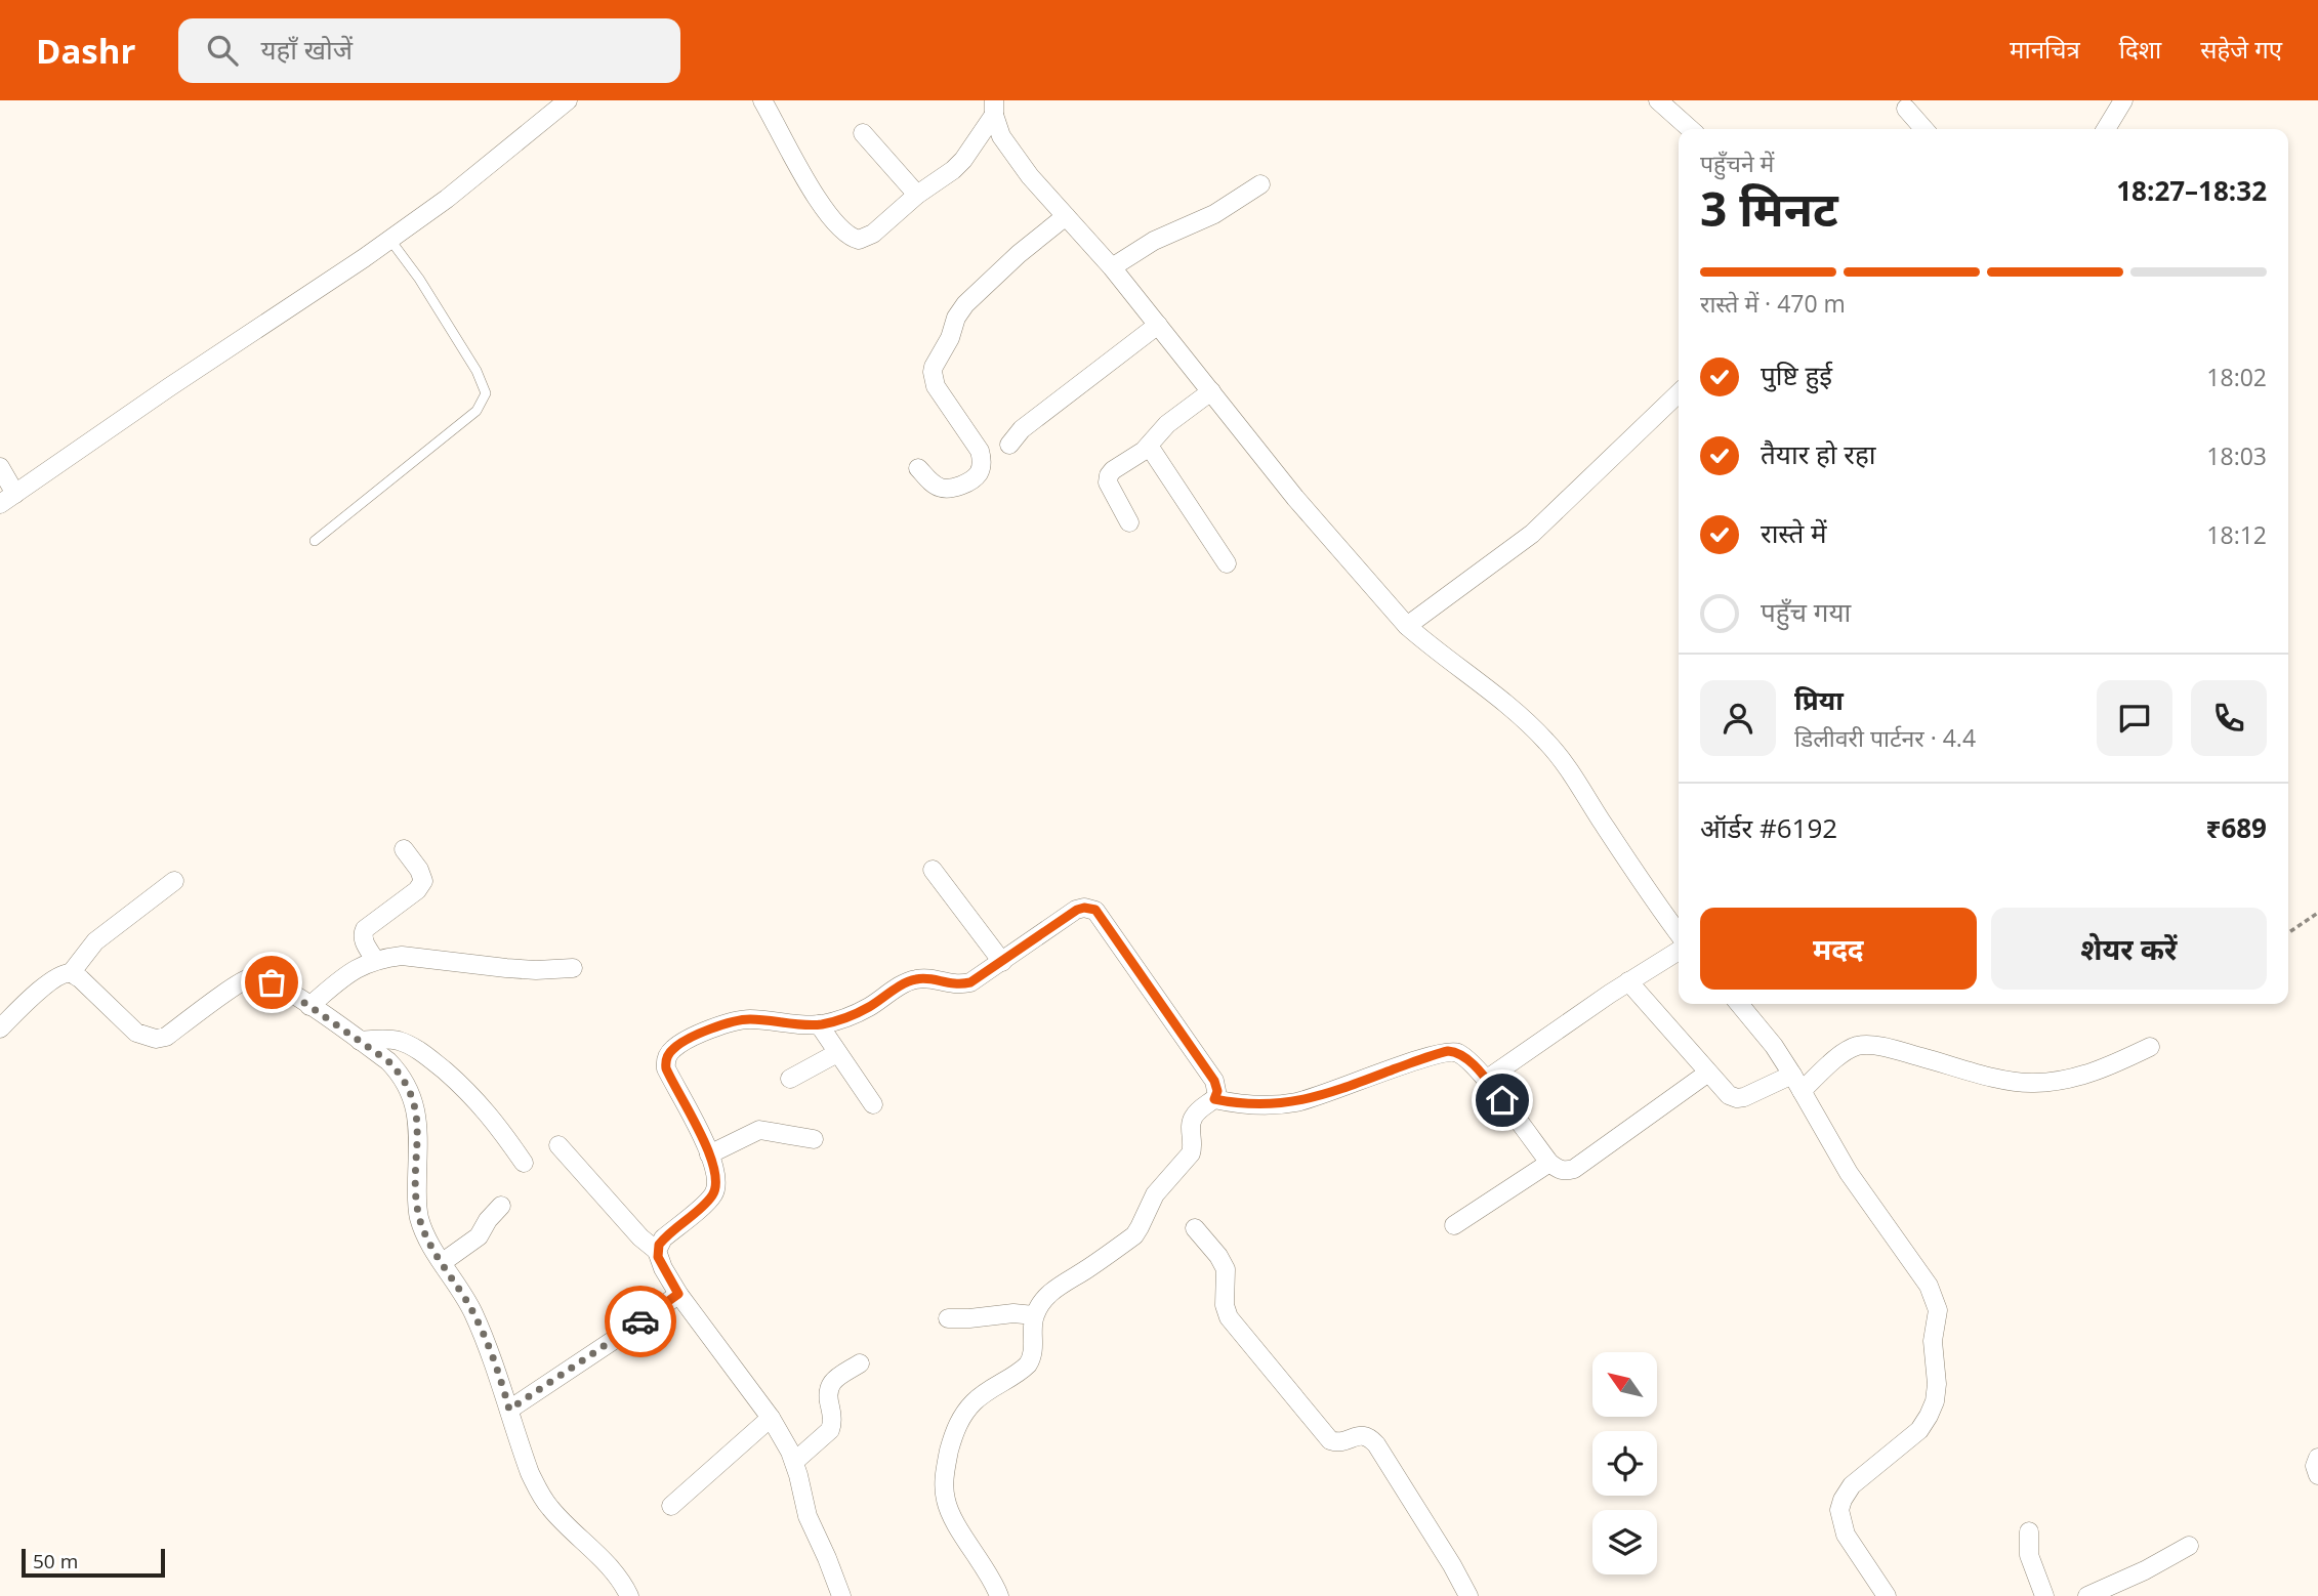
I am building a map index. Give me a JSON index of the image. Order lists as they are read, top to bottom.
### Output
{
  "scale_bar": "50 m",
  "north": "top left",
  "page": {
    "header": "Dashr",
    "search": "यहाँ खोजें",
    "nav": ["मानचित्र", "दिशा", "सहेजे गए"],
    "heading": ["3 मिनट", "पहुँचने में", "18:27–18:32"],
    "panel": [
      "प्रिया",
      "डिलीवरी पार्टनर · 4.4",
      "ऑर्डर #6192",
      "₹689"
    ],
    "bar": "रास्ते में · 470 m",
    "list": [
      ["पुष्टि हुई", "18:02"],
      ["तैयार हो रहा", "18:03"],
      ["रास्ते में", "18:12"],
      "पहुँच गया"
    ],
    "buttons": ["मदद", "शेयर करें"],
    "scale": "50 m"
  }
}
